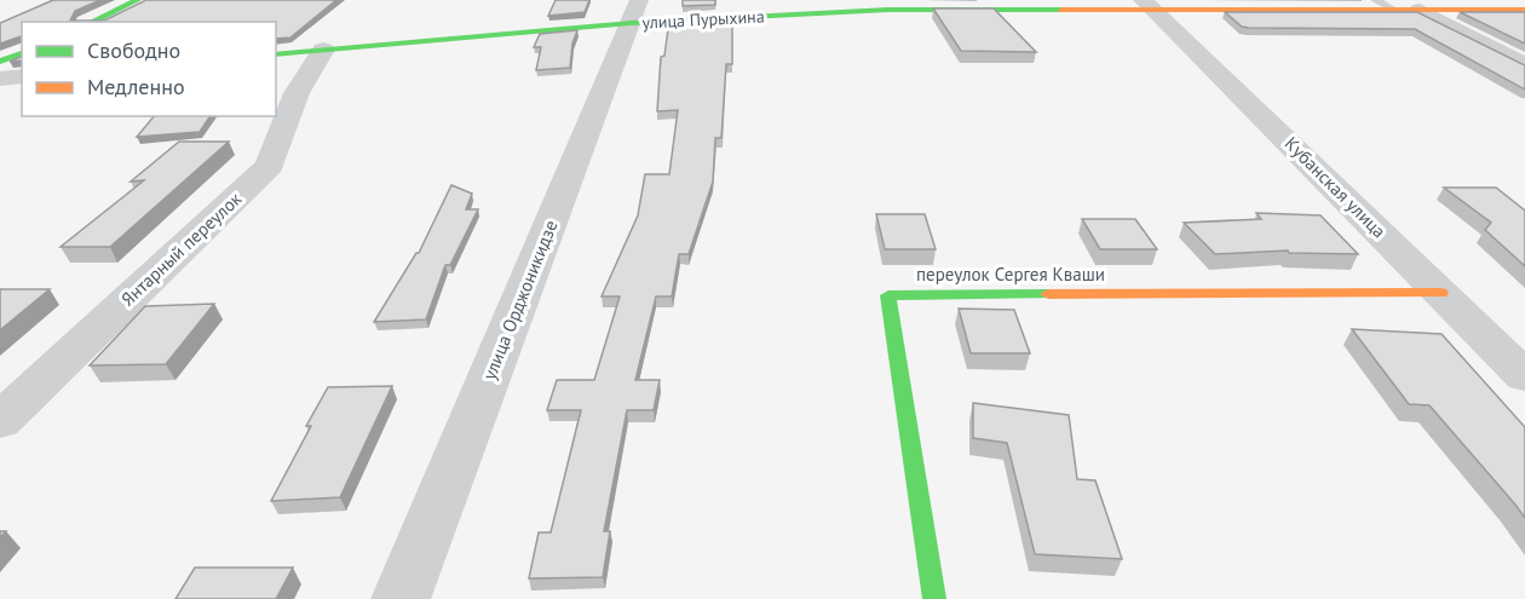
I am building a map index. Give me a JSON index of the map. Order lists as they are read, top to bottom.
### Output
{
  "streets": {
    "street": [
      "улица Пурыхина",
      "Кубанская улица",
      "Янтарный переулок",
      "переулок Сергея Кваши",
      "улица Орджоникидзе"
    ]
  },
  "crossings": [
    ["улица Пурыхина", "Кубанская улица"],
    ["улица Пурыхина", "Янтарный переулок"],
    ["улица Пурыхина", "улица Орджоникидзе"],
    ["Кубанская улица", "переулок Сергея Кваши"]
  ],
  "legend": ["Свободно", "Медленно"]
}
